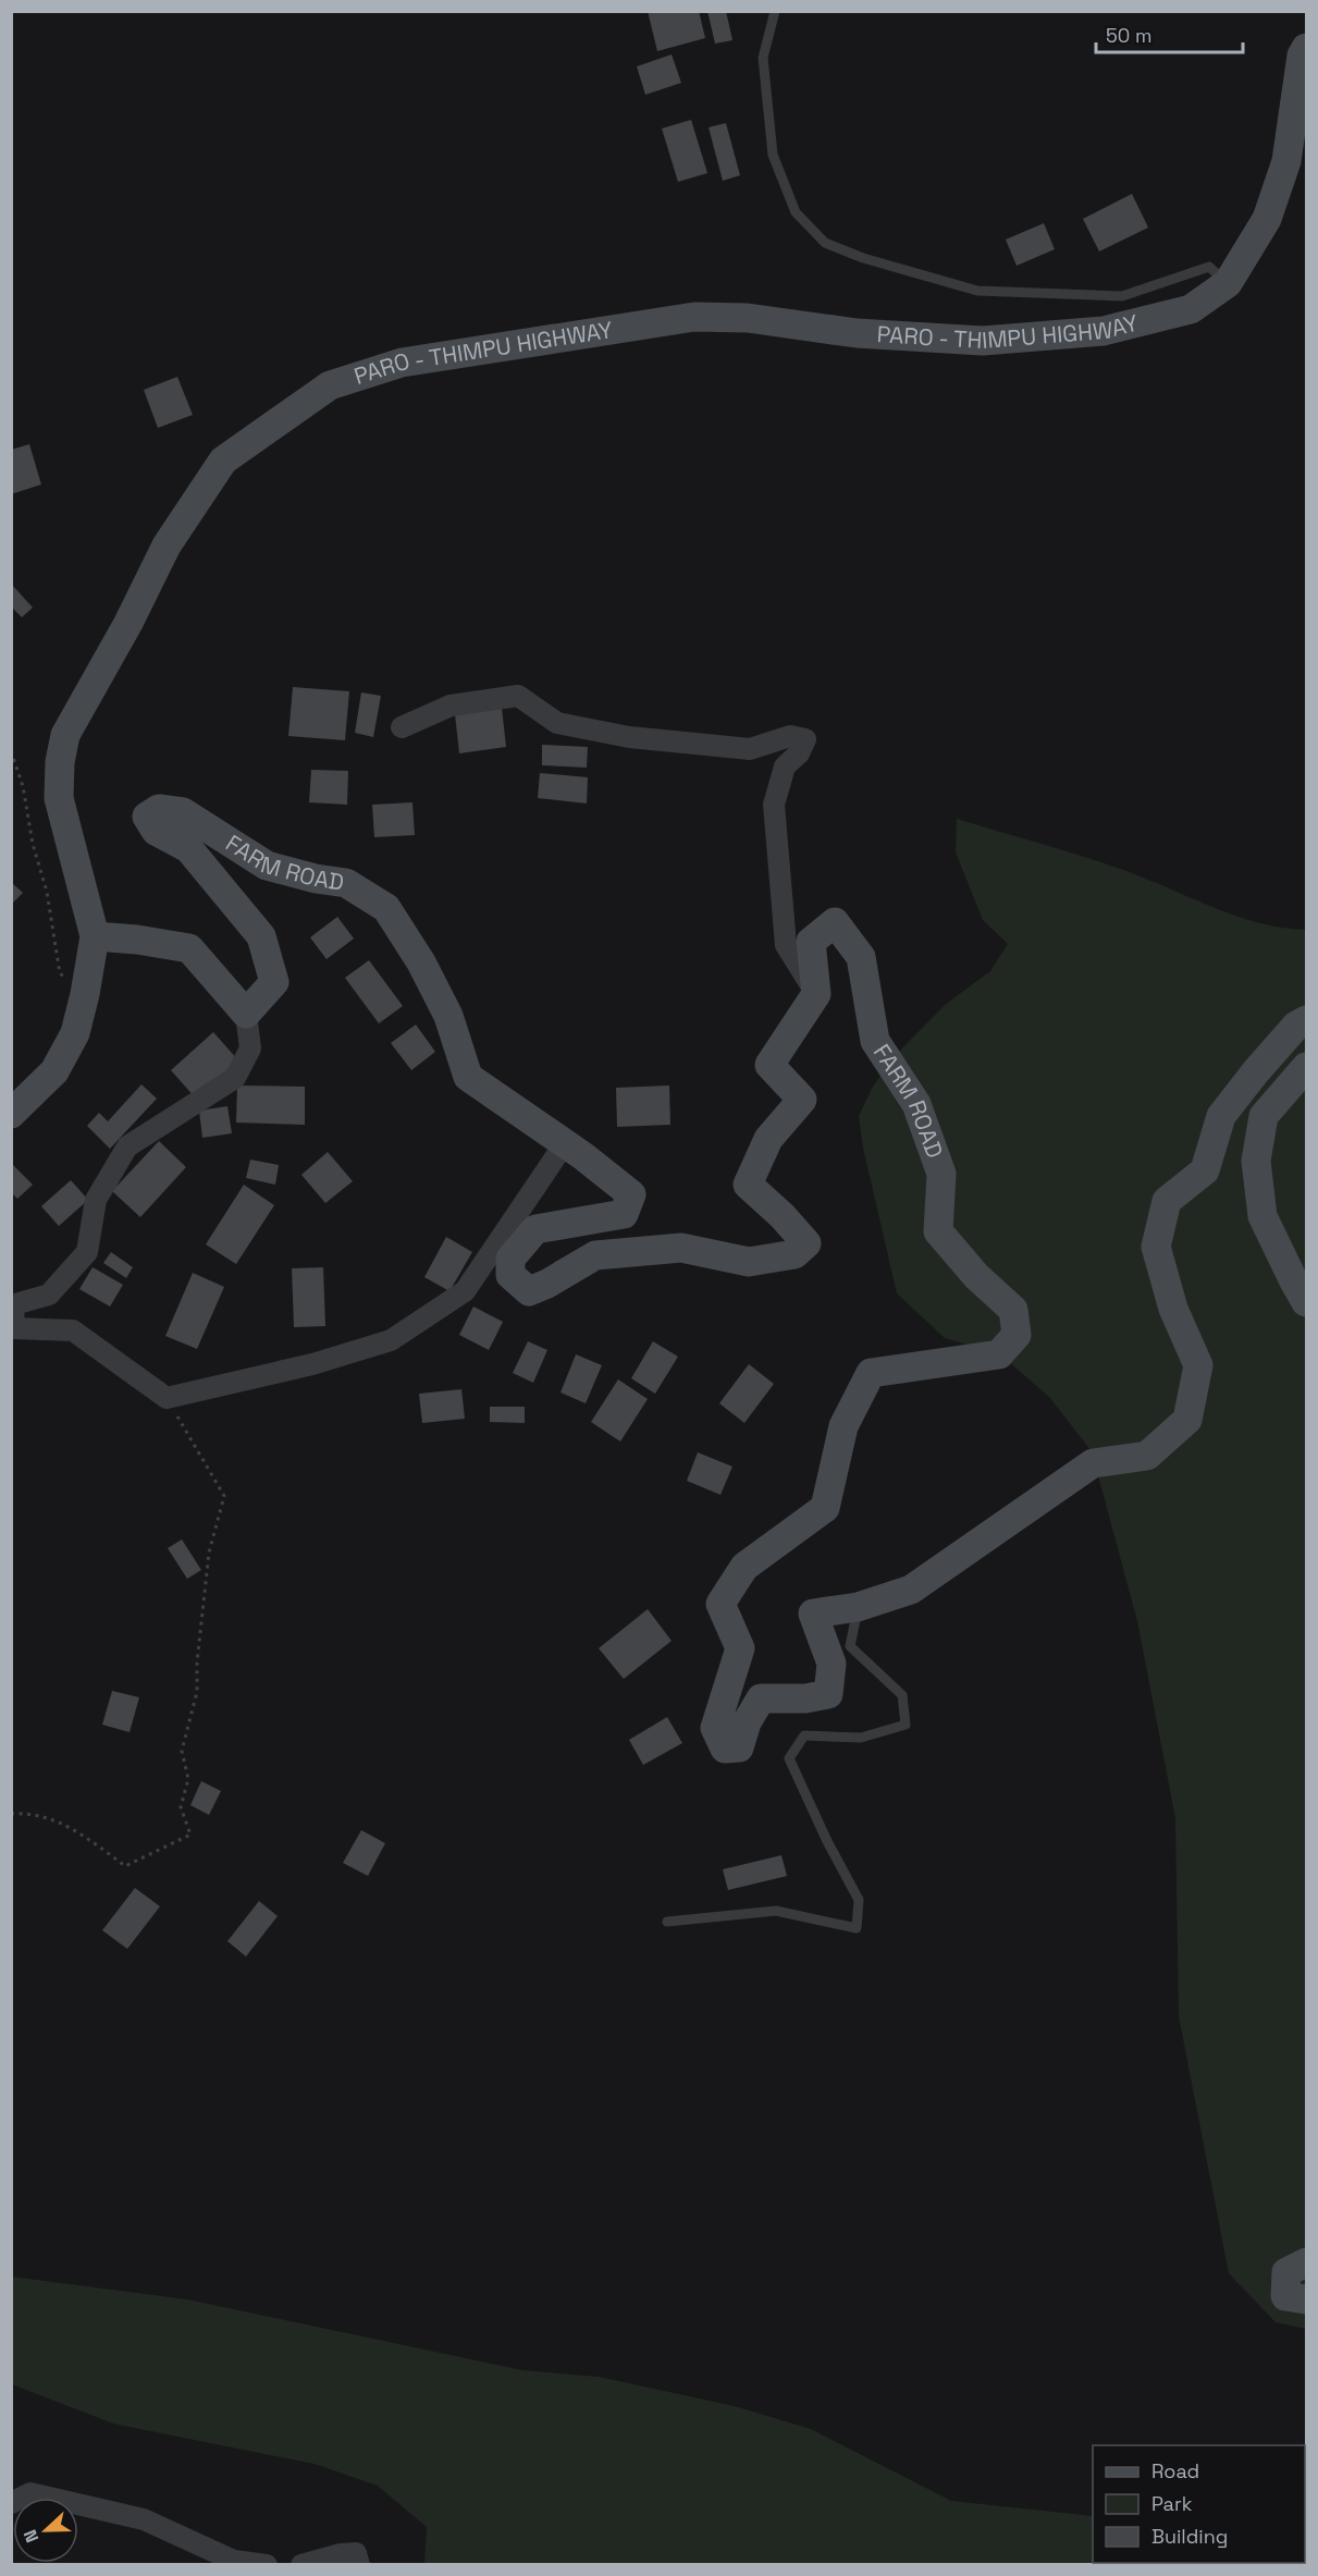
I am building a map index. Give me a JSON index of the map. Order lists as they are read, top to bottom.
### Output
{
  "streets": {
    "street": ["PARO - THIMPU HIGHWAY", "FARM ROAD"]
  },
  "legend": ["Road", "Park", "Building"],
  "scale_bar": "50 m",
  "north": "left"
}
